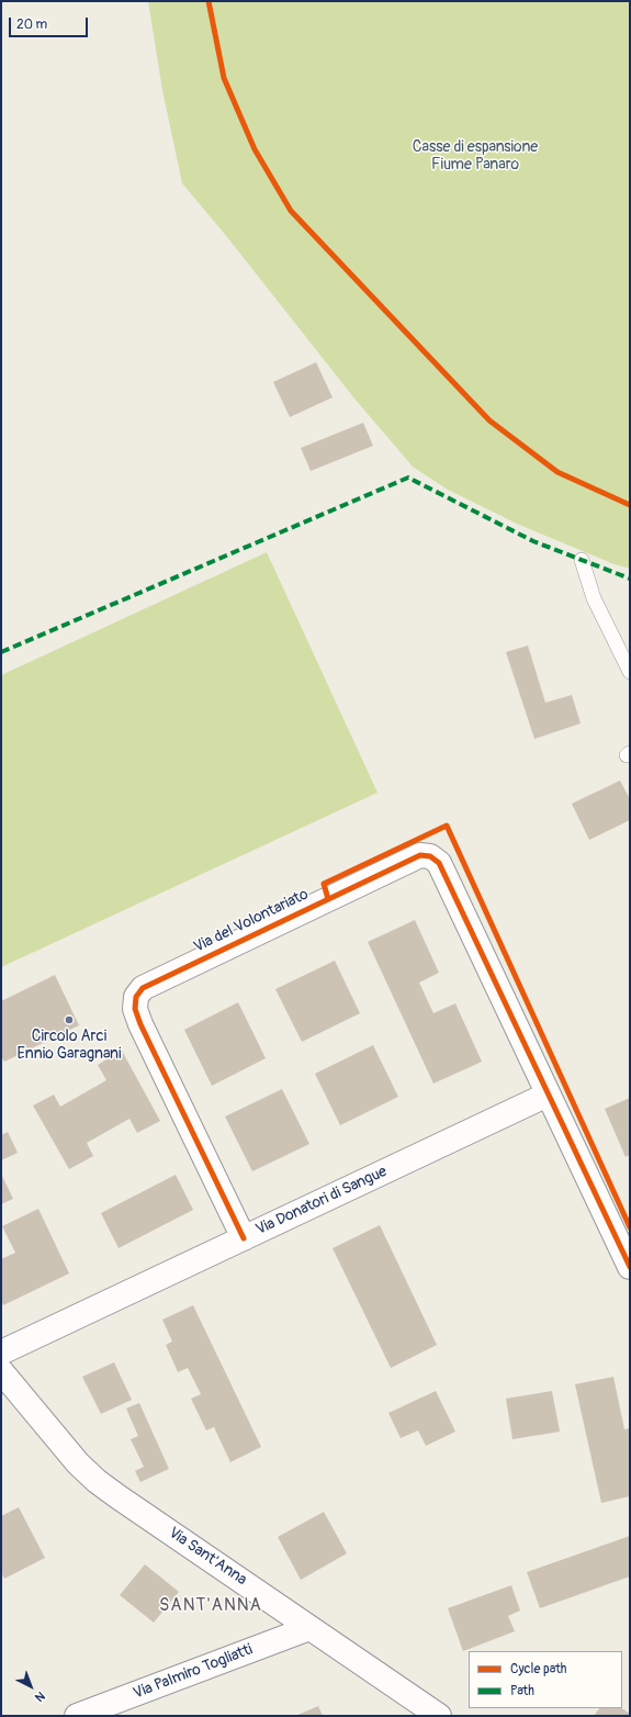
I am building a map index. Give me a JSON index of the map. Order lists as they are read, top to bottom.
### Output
{
  "streets": {
    "street": [
      "Via del Volontariato",
      "Via Donatori di Sangue",
      "Via Sant'Anna",
      "Via Palmiro Togliatti"
    ]
  },
  "crossings": [
    ["Via del Volontariato", "Via Donatori di Sangue"],
    ["Via Sant'Anna", "Via Palmiro Togliatti"]
  ],
  "districts": ["SANT'ANNA"],
  "parks": ["Casse di espansione Fiume Panaro"],
  "places": ["Circolo Arci Ennio Garagnani"],
  "legend": ["Cycle path", "Path"],
  "scale_bar": "20 m",
  "north": "bottom right"
}
